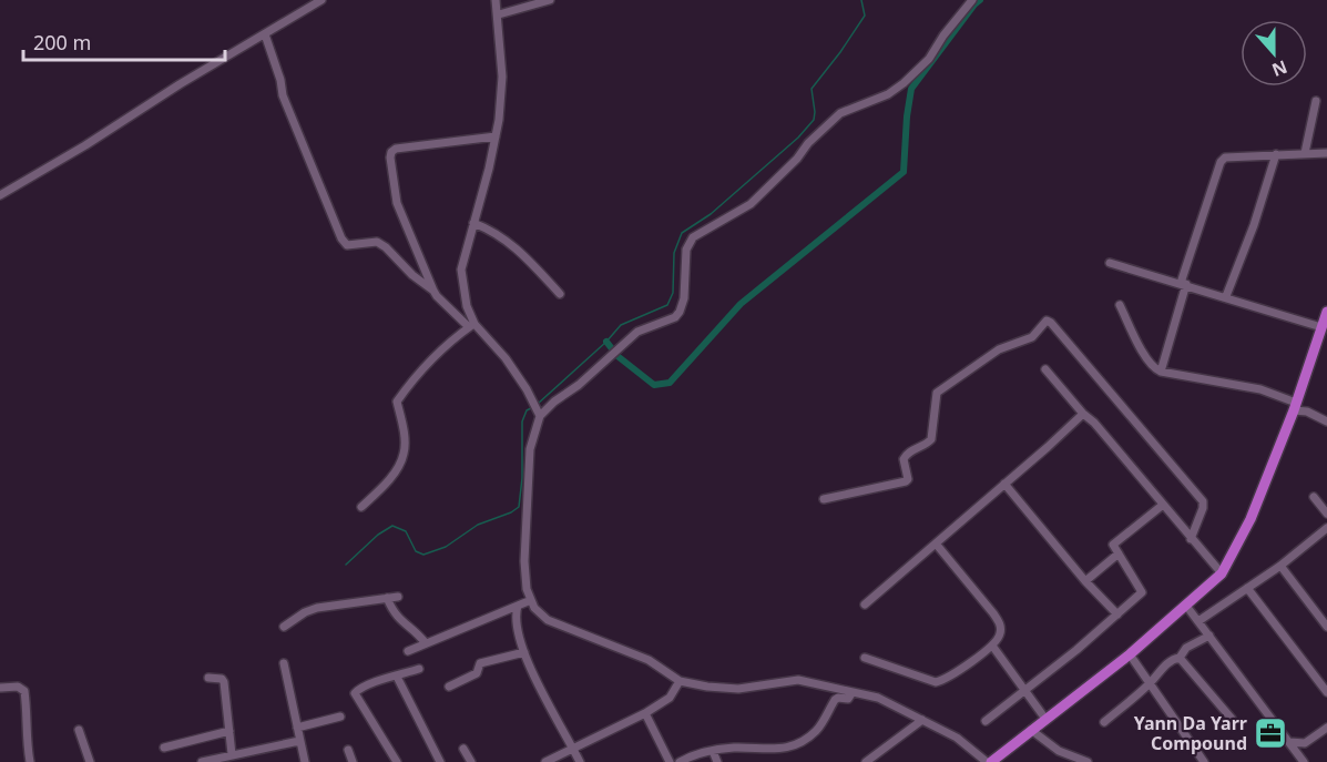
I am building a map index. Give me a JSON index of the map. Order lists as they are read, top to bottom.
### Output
{
  "places": {
    "office": ["Yann Da Yarr Compound"]
  },
  "scale_bar": "200 m",
  "north": "bottom"
}
